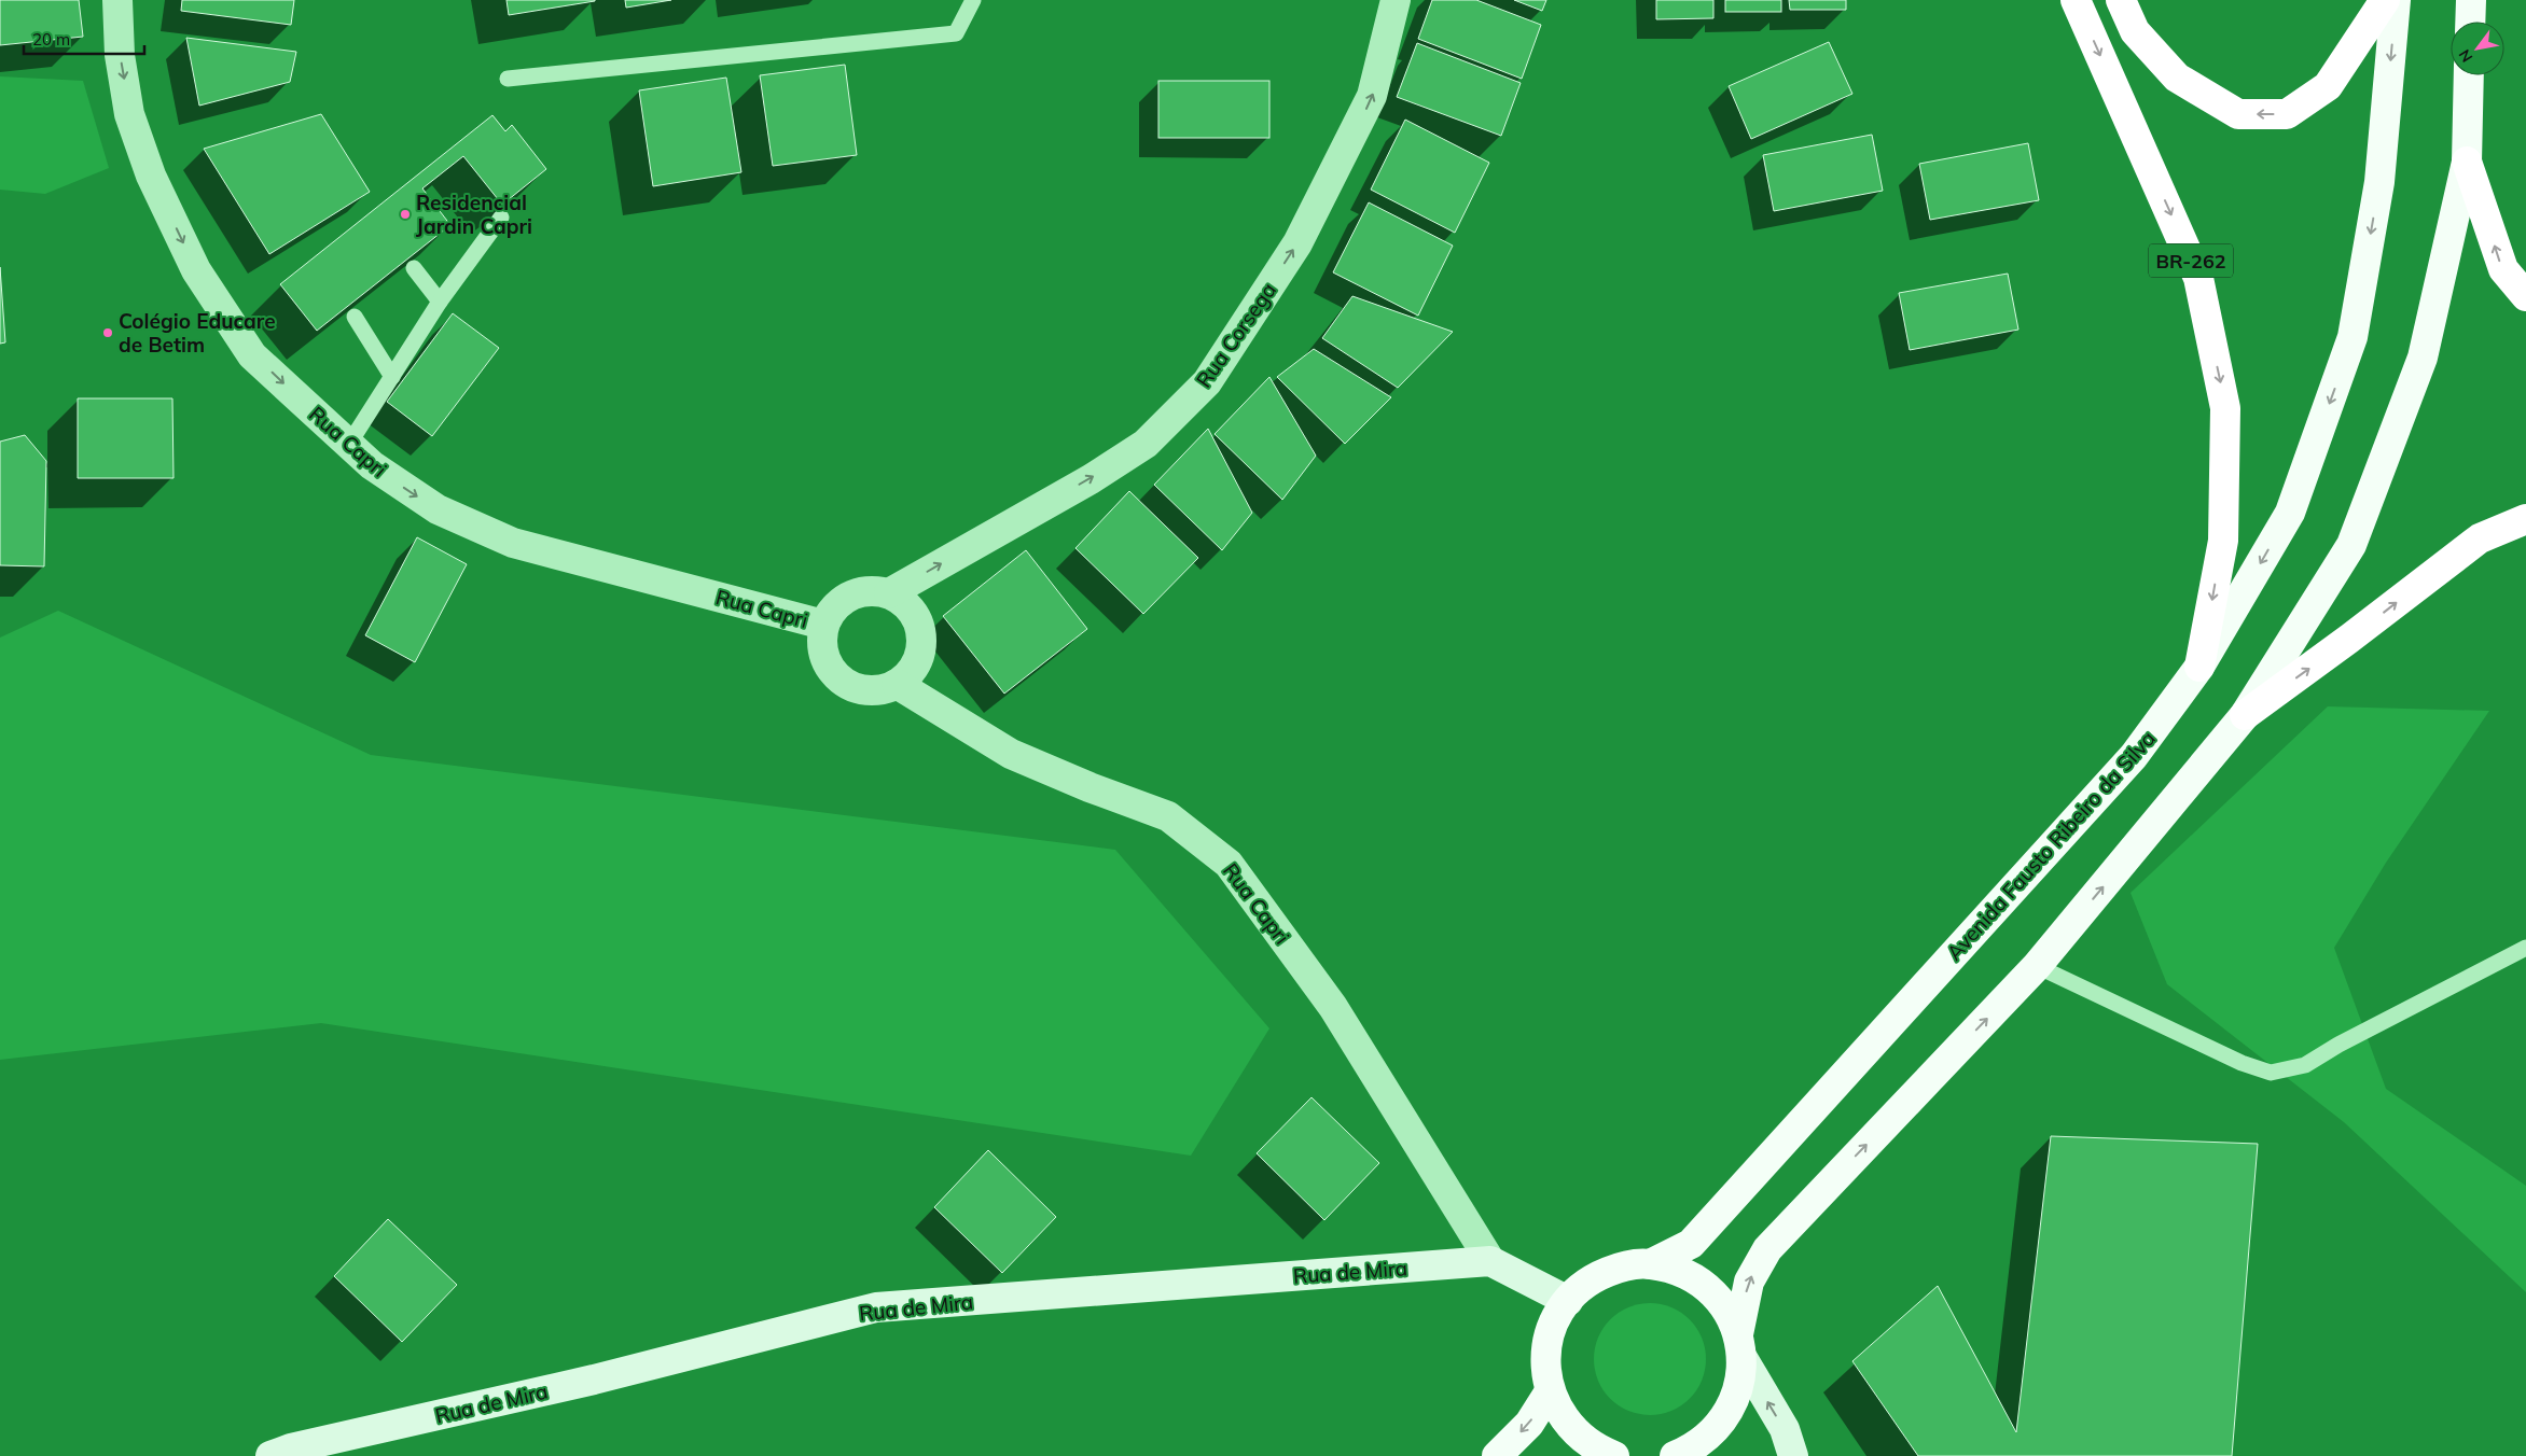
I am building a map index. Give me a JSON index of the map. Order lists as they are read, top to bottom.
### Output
{
  "streets": {
    "highway": ["BR-262"],
    "main road": ["Avenida Fausto Ribeiro da Silva"],
    "street": ["Rua Corsega", "Rua Capri", "Rua de Mira"]
  },
  "crossings": [
    ["BR-262", "Avenida Fausto Ribeiro da Silva"],
    ["Rua Corsega", "Rua Capri"],
    ["Rua Capri", "Rua de Mira"]
  ],
  "one_way": ["Rua Corsega", "Rua Capri"],
  "places": ["Residencial Jardin Capri", "Colégio Educare de Betim"],
  "scale_bar": "20 m",
  "north": "bottom left"
}
